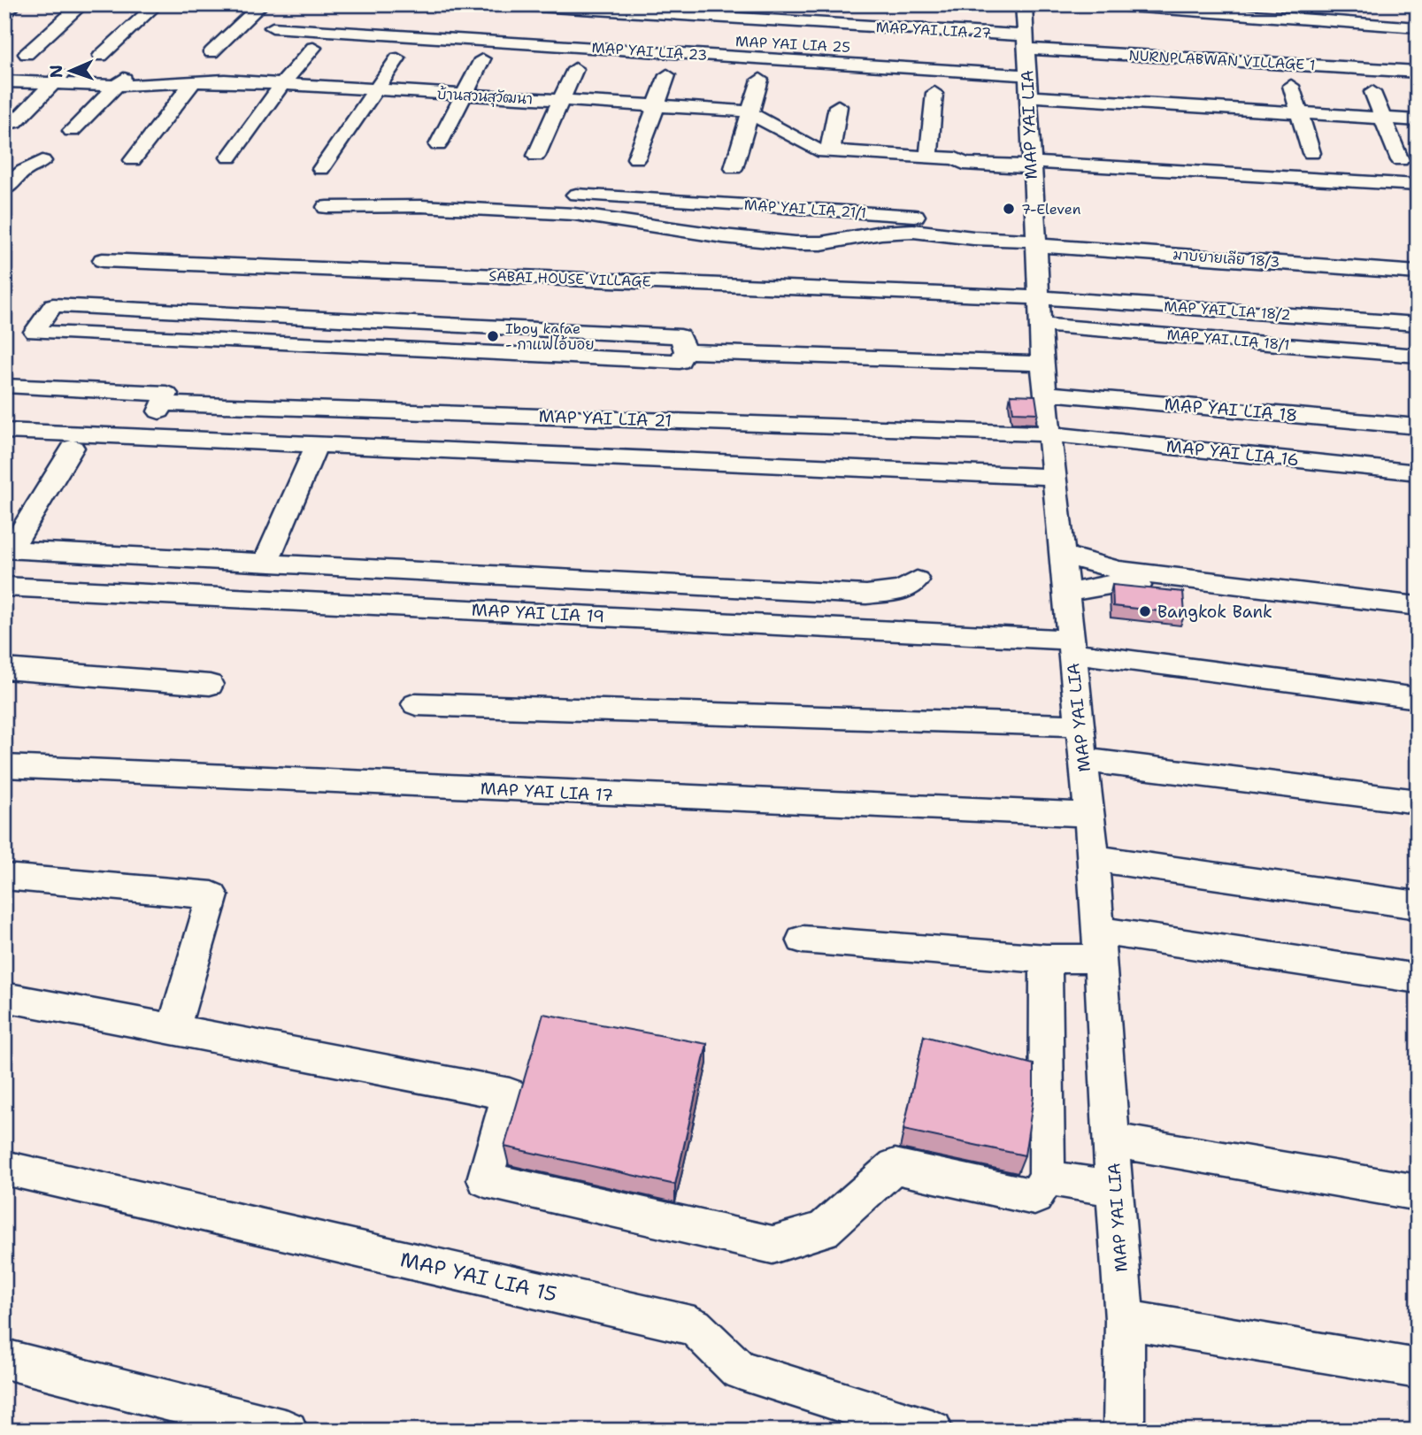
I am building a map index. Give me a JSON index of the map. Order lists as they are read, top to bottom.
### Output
{
  "streets": {
    "street": [
      "MAP YAI LIA 27",
      "MAP YAI LIA 25",
      "MAP YAI LIA 23",
      "NURNPLABWAN VILLAGE 1",
      "บ้านสวนสุวัฒนา",
      "MAP YAI LIA",
      "MAP YAI LIA 21/1",
      "มาบยายเลีย 18/3",
      "SABAI HOUSE VILLAGE",
      "MAP YAI LIA 18/2",
      "MAP YAI LIA 18/1",
      "MAP YAI LIA 18",
      "MAP YAI LIA 21",
      "MAP YAI LIA 16",
      "MAP YAI LIA 19",
      "MAP YAI LIA 17",
      "MAP YAI LIA 15"
    ]
  },
  "crossings": [
    ["MAP YAI LIA 27", "MAP YAI LIA 23"],
    ["MAP YAI LIA 27", "NURNPLABWAN VILLAGE 1"],
    ["MAP YAI LIA 27", "MAP YAI LIA"],
    ["MAP YAI LIA 23", "NURNPLABWAN VILLAGE 1"],
    ["MAP YAI LIA 23", "MAP YAI LIA"],
    ["NURNPLABWAN VILLAGE 1", "MAP YAI LIA"],
    ["บ้านสวนสุวัฒนา", "MAP YAI LIA"],
    ["MAP YAI LIA", "MAP YAI LIA 21/1"],
    ["MAP YAI LIA", "มาบยายเลีย 18/3"],
    ["MAP YAI LIA", "SABAI HOUSE VILLAGE"],
    ["MAP YAI LIA", "MAP YAI LIA 18/2"],
    ["MAP YAI LIA", "MAP YAI LIA 18/1"],
    ["MAP YAI LIA", "MAP YAI LIA 18"],
    ["MAP YAI LIA", "MAP YAI LIA 21"],
    ["MAP YAI LIA", "MAP YAI LIA 16"],
    ["MAP YAI LIA", "MAP YAI LIA 19"],
    ["MAP YAI LIA", "MAP YAI LIA 17"],
    ["MAP YAI LIA 21/1", "มาบยายเลีย 18/3"],
    ["SABAI HOUSE VILLAGE", "MAP YAI LIA 18/2"],
    ["MAP YAI LIA 21", "MAP YAI LIA 16"]
  ],
  "places": ["7-Eleven", "Iboy kafae - กาแฟไอ้บอย", "Bangkok Bank"],
  "north": "left"
}
